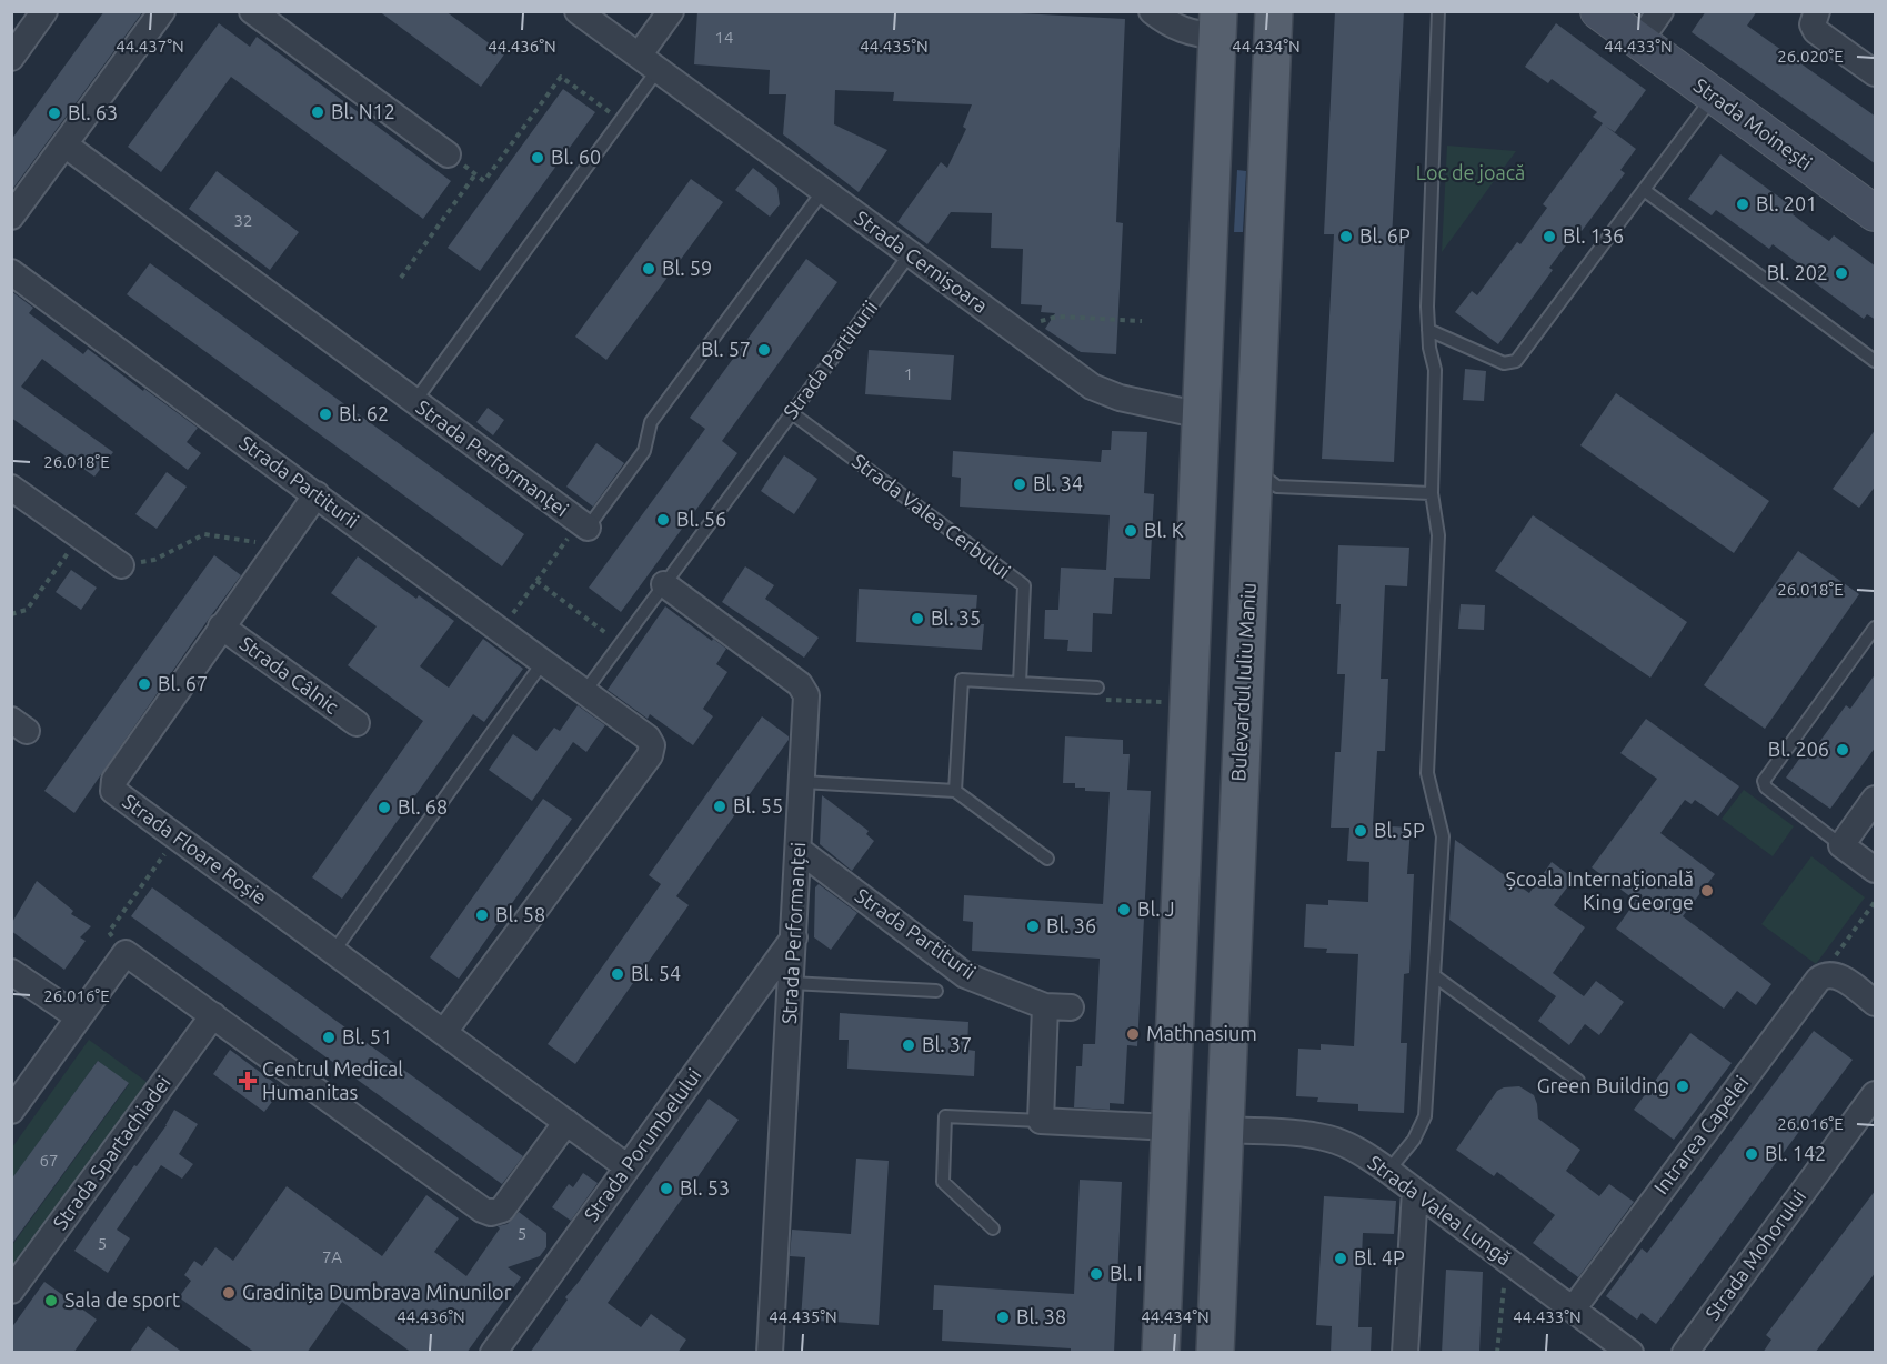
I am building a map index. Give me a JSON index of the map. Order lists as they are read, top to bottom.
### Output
{
  "streets": {
    "main road": ["Strada Moinești", "Bulevardul Iuliu Maniu"],
    "street": [
      "Strada Cernișoara",
      "Strada Partiturii",
      "Strada Performanței",
      "Strada Câlnic",
      "Strada Floare Roșie",
      "Intrarea Capelei",
      "Strada Porumbelului",
      "Strada Spartachiadei",
      "Strada Valea Lungă",
      "Strada Mohorului"
    ],
    "lane": ["Strada Valea Cerbului"]
  },
  "crossings": [
    ["Strada Cernișoara", "Strada Partiturii"],
    ["Strada Cernișoara", "Strada Performanței"],
    ["Strada Partiturii", "Strada Performanței"],
    ["Strada Partiturii", "Strada Valea Cerbului"],
    ["Strada Partiturii", "Strada Floare Roșie"],
    ["Strada Performanței", "Strada Porumbelului"],
    ["Strada Câlnic", "Strada Floare Roșie"],
    ["Bulevardul Iuliu Maniu", "Strada Valea Lungă"],
    ["Strada Floare Roșie", "Strada Porumbelului"],
    ["Intrarea Capelei", "Strada Valea Lungă"]
  ],
  "parks": ["Loc de joacă"],
  "places": {
    "other": [
      "Bl. N12",
      "Bl. 63",
      "Bl. 60",
      "Bl. 201",
      "Bl. 6P",
      "Bl. 136",
      "Bl. 59",
      "Bl. 202",
      "Bl. 57",
      "Bl. 62",
      "Bl. 34",
      "Bl. 56",
      "Bl. K",
      "Bl. 35",
      "Bl. 67",
      "Bl. 206",
      "Bl. 55",
      "Bl. 68",
      "Bl. 5P",
      "Școala Internațională King George",
      "Bl. J",
      "Bl. 58",
      "Bl. 36",
      "Bl. 54",
      "Mathnasium",
      "Bl. 51",
      "Bl. 37",
      "Green Building",
      "Bl. 142",
      "Bl. 53",
      "Bl. 4P",
      "Bl. I",
      "Gradinița Dumbrava Minunilor",
      "Sala de sport",
      "Bl. 38"
    ],
    "health": ["Centrul Medical Humanitas"]
  },
  "house_numbers": [
    "14",
    "32",
    "1",
    "67",
    "5",
    "5",
    "7A"
  ],
  "coordinates": [
    "44.437°N",
    "44.436°N",
    "44.435°N",
    "44.434°N",
    "44.433°N",
    "26.020°E",
    "26.018°E",
    "26.016°E"
  ]
}
